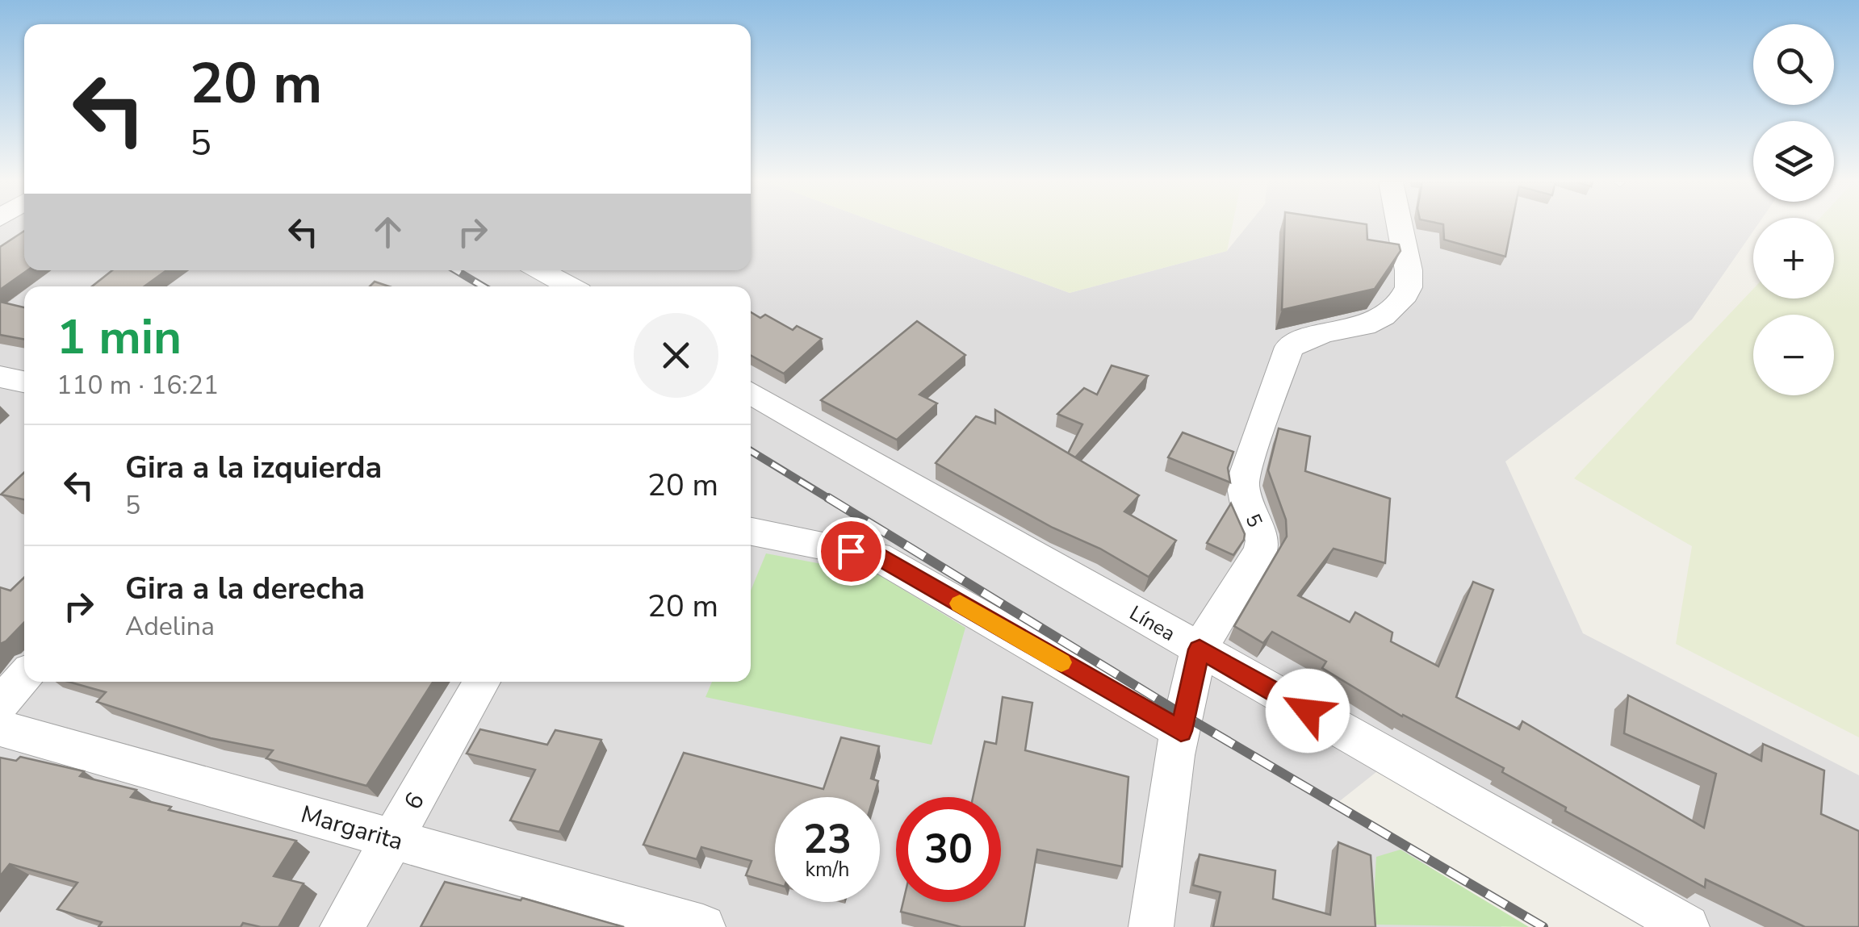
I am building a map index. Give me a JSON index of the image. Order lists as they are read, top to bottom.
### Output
{
  "streets": {
    "street": [
      "5",
      "Línea",
      "6",
      "Margarita"
    ]
  },
  "crossings": [
    ["5", "Línea"],
    ["6", "Margarita"]
  ],
  "page": {
    "map_buttons": ["+", "−"],
    "turn": ["20 m", "5"],
    "heading": ["1 min", "110 m · 16:21"],
    "list": [
      {
        "name": "Gira a la izquierda",
        "note": "5",
        "value": "20 m"
      },
      {
        "name": "Gira a la derecha",
        "note": "Adelina",
        "value": "20 m"
      }
    ],
    "speed": "23 km/h",
    "limit": "30"
  }
}
